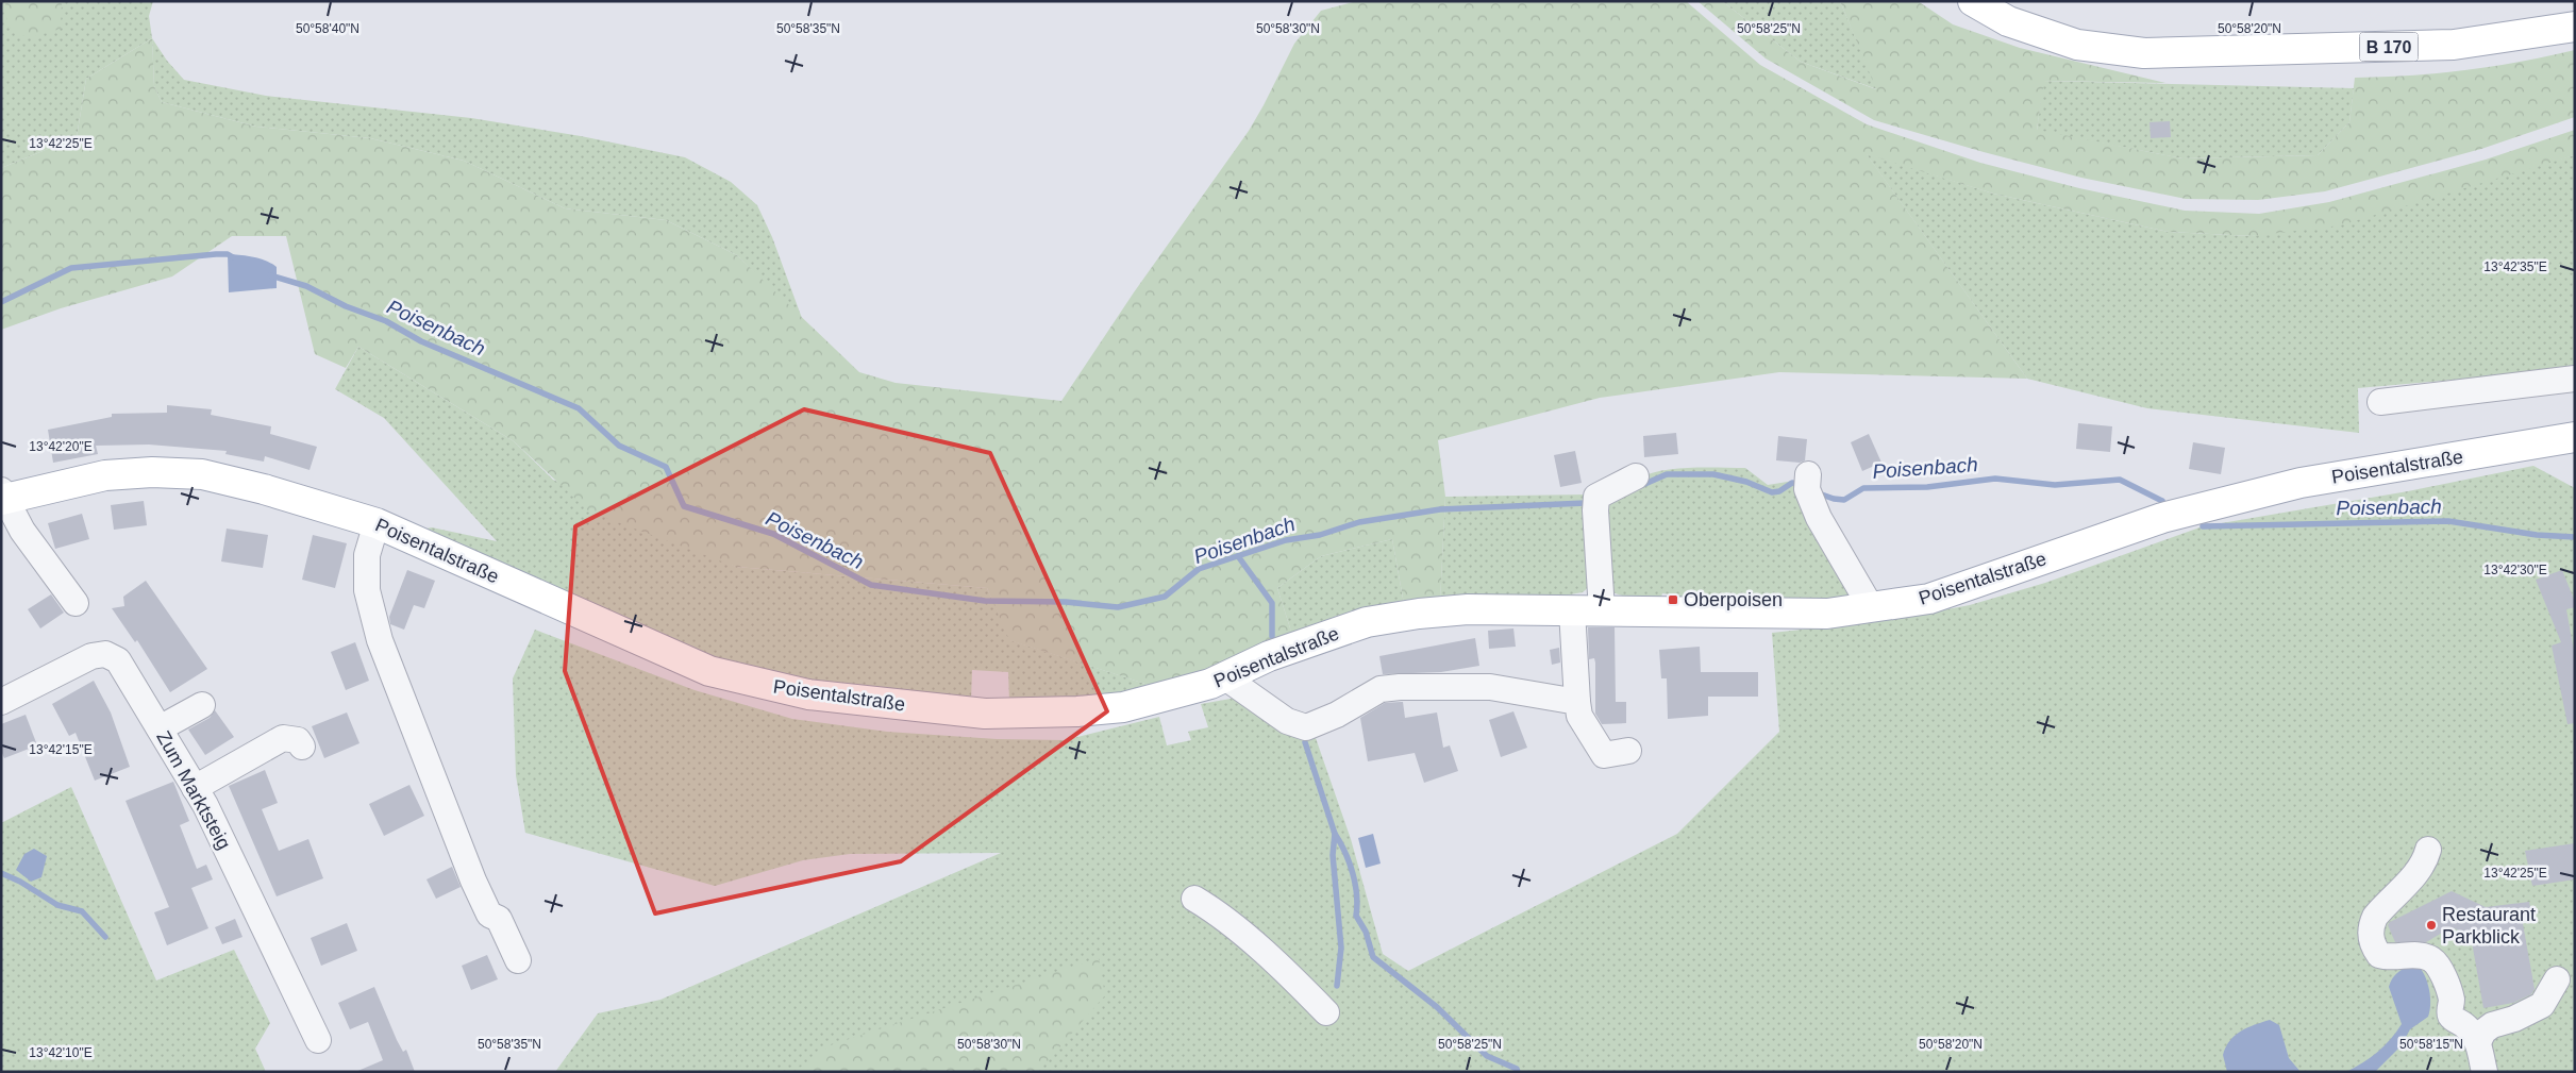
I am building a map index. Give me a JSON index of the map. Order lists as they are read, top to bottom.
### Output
{
  "streets": {
    "main road": ["B 170", "Poisentalstraße"],
    "street": ["Zum Marktsteig"]
  },
  "water": ["Poisenbach"],
  "places": {
    "transit": ["Oberpoisen"],
    "other": ["Restaurant Parkblick"]
  },
  "coordinates": [
    "50°58'40\"N",
    "50°58'35\"N",
    "50°58'30\"N",
    "50°58'25\"N",
    "50°58'20\"N",
    "13°42'25\"E",
    "13°42'35\"E",
    "13°42'20\"E",
    "13°42'30\"E",
    "13°42'15\"E",
    "50°58'15\"N",
    "13°42'10\"E"
  ]
}
